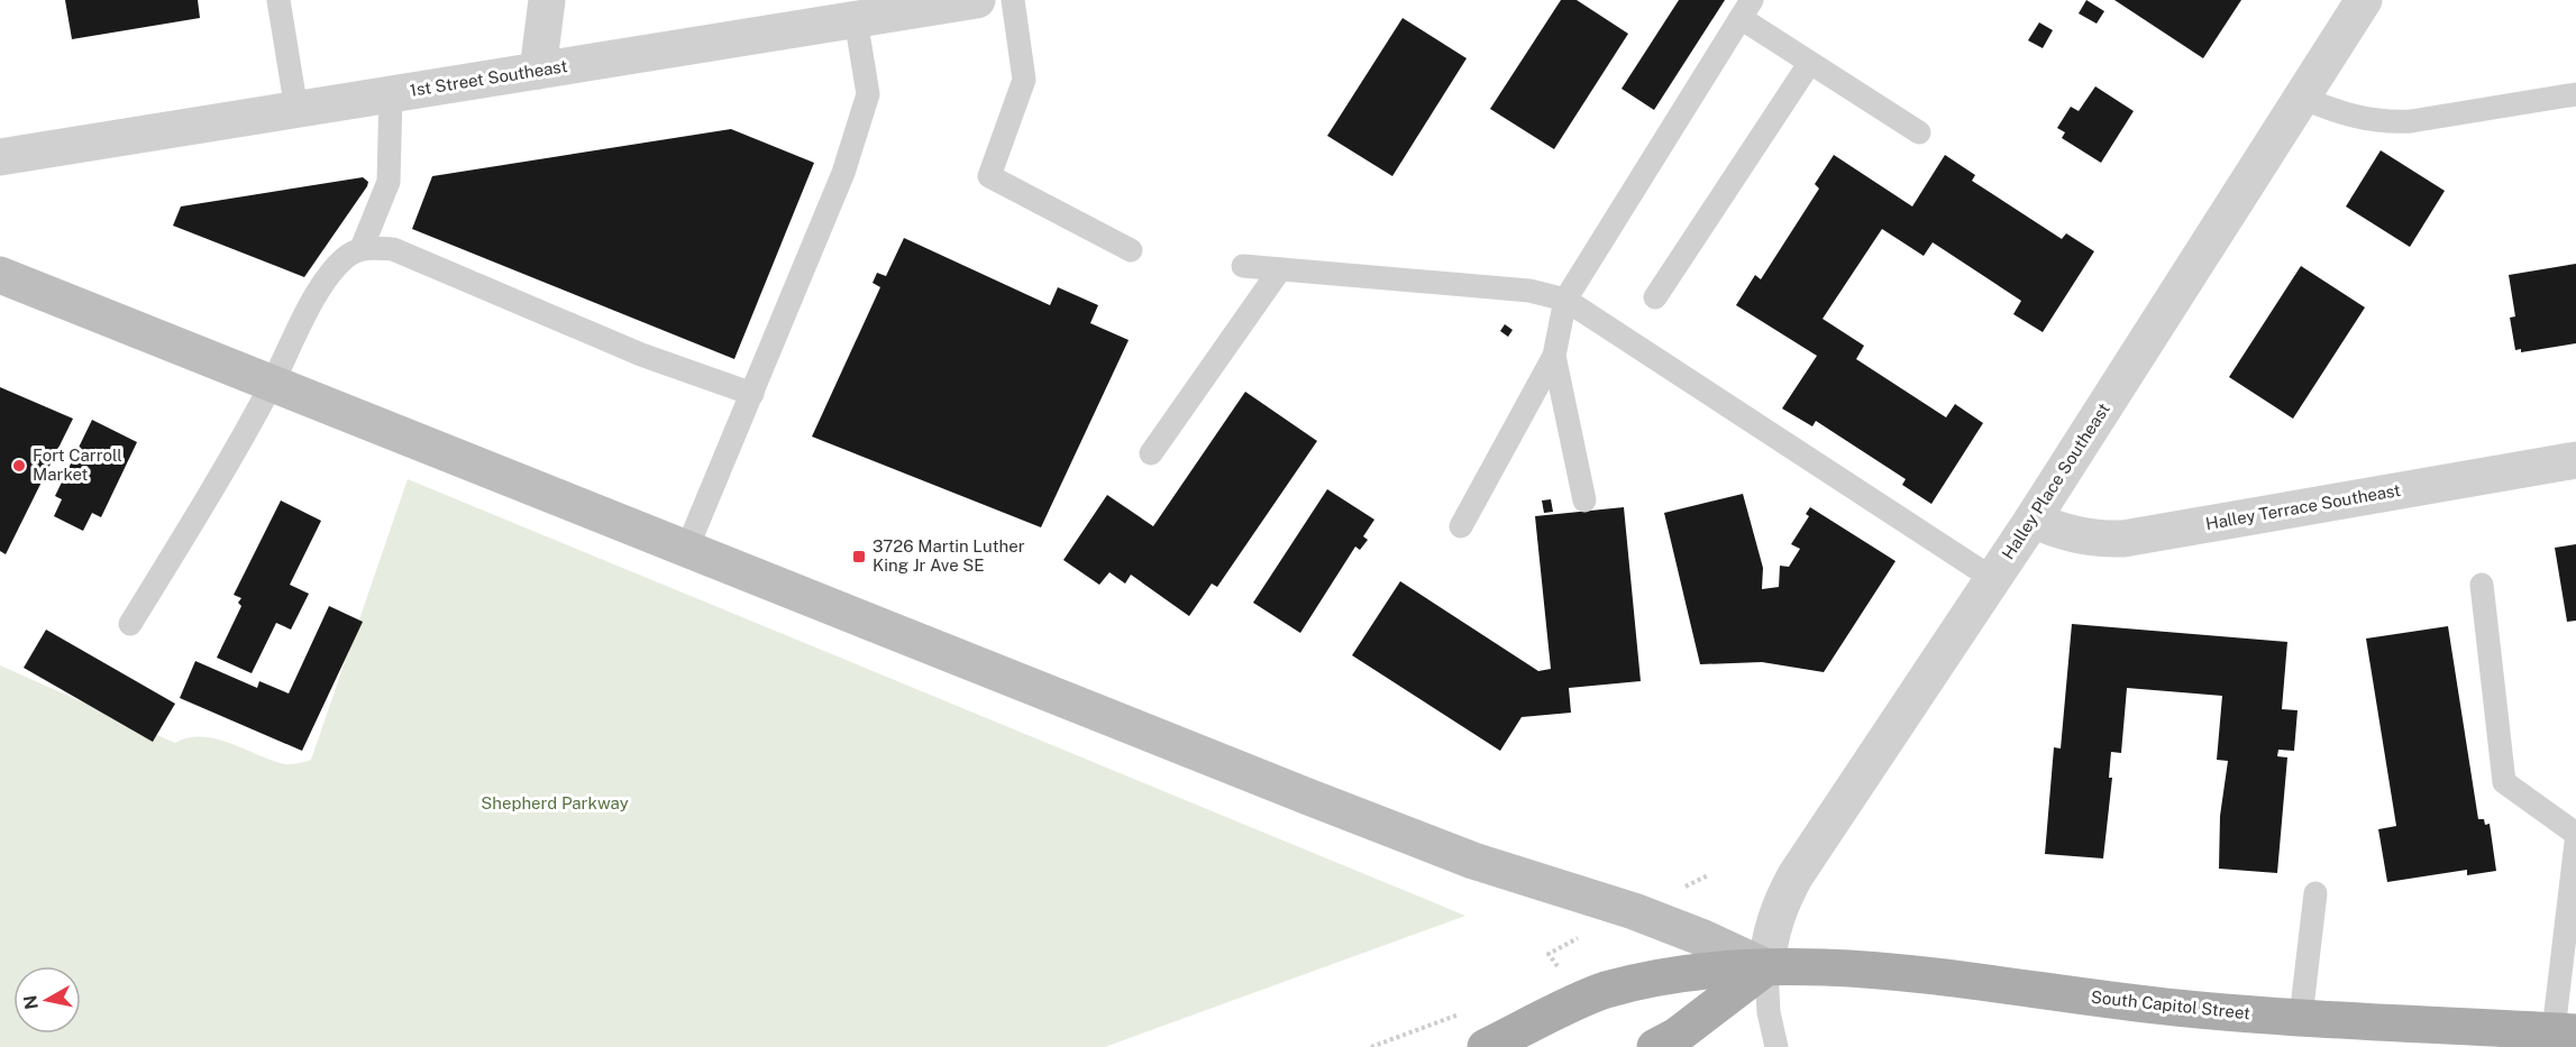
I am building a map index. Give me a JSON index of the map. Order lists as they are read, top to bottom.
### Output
{
  "streets": {
    "main road": ["South Capitol Street"],
    "street": ["1st Street Southeast", "Halley Place Southeast", "Halley Terrace Southeast"]
  },
  "crossings": [
    ["Halley Place Southeast", "Halley Terrace Southeast"],
    ["Halley Place Southeast", "South Capitol Street"]
  ],
  "parks": ["Shepherd Parkway"],
  "places": {
    "other": ["Fort Carroll Market"],
    "transit": ["3726 Martin Luther King Jr Ave SE"]
  },
  "north": "left"
}
